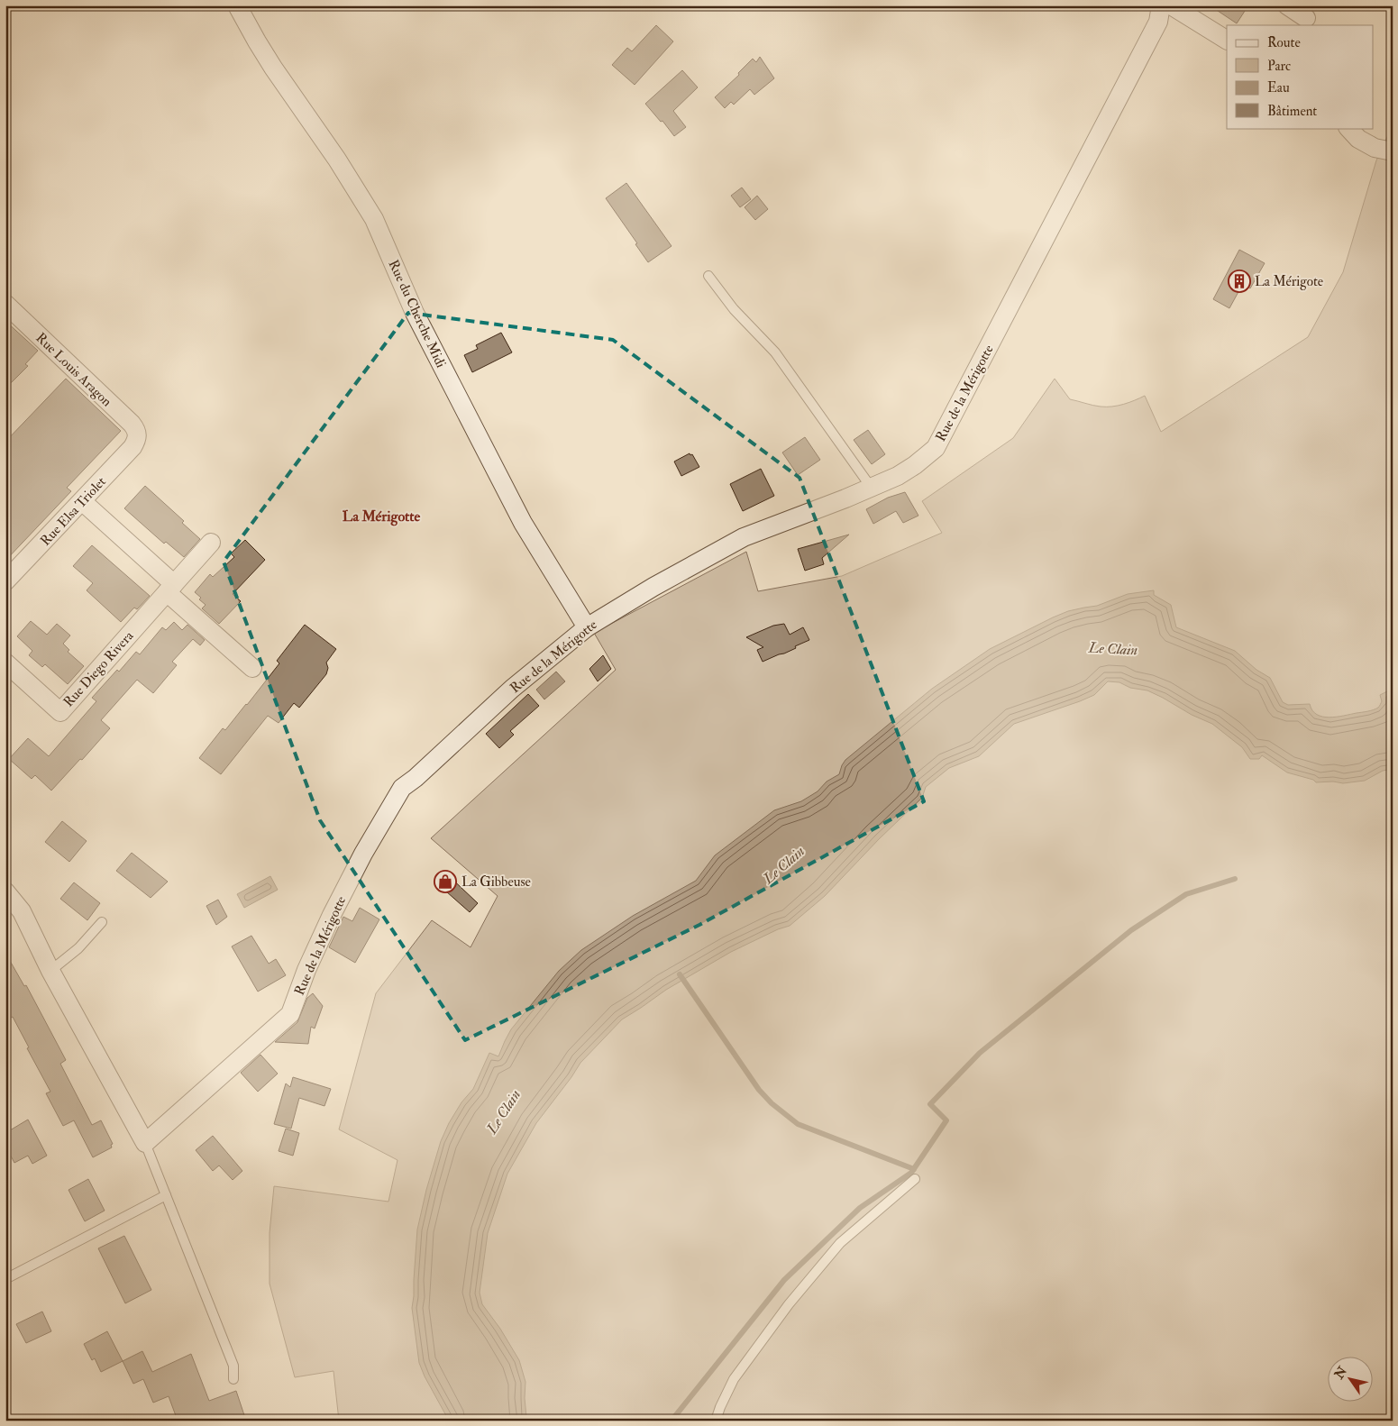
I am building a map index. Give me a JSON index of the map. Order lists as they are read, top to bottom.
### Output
{
  "streets": {
    "street": [
      "Rue du Cherche Midi",
      "Rue Louis Aragon",
      "Rue de la Mérigotte",
      "Rue Elsa Triolet",
      "Rue Diego Rivera"
    ]
  },
  "crossings": [
    ["Rue du Cherche Midi", "Rue de la Mérigotte"],
    ["Rue Louis Aragon", "Rue Elsa Triolet"]
  ],
  "districts": ["La Mérigotte"],
  "water": ["Le Clain"],
  "places": {
    "building": ["La Mérigote"],
    "shop": ["La Gibbeuse"]
  },
  "legend": [
    "Route",
    "Parc",
    "Eau",
    "Bâtiment"
  ],
  "north": "top left"
}
